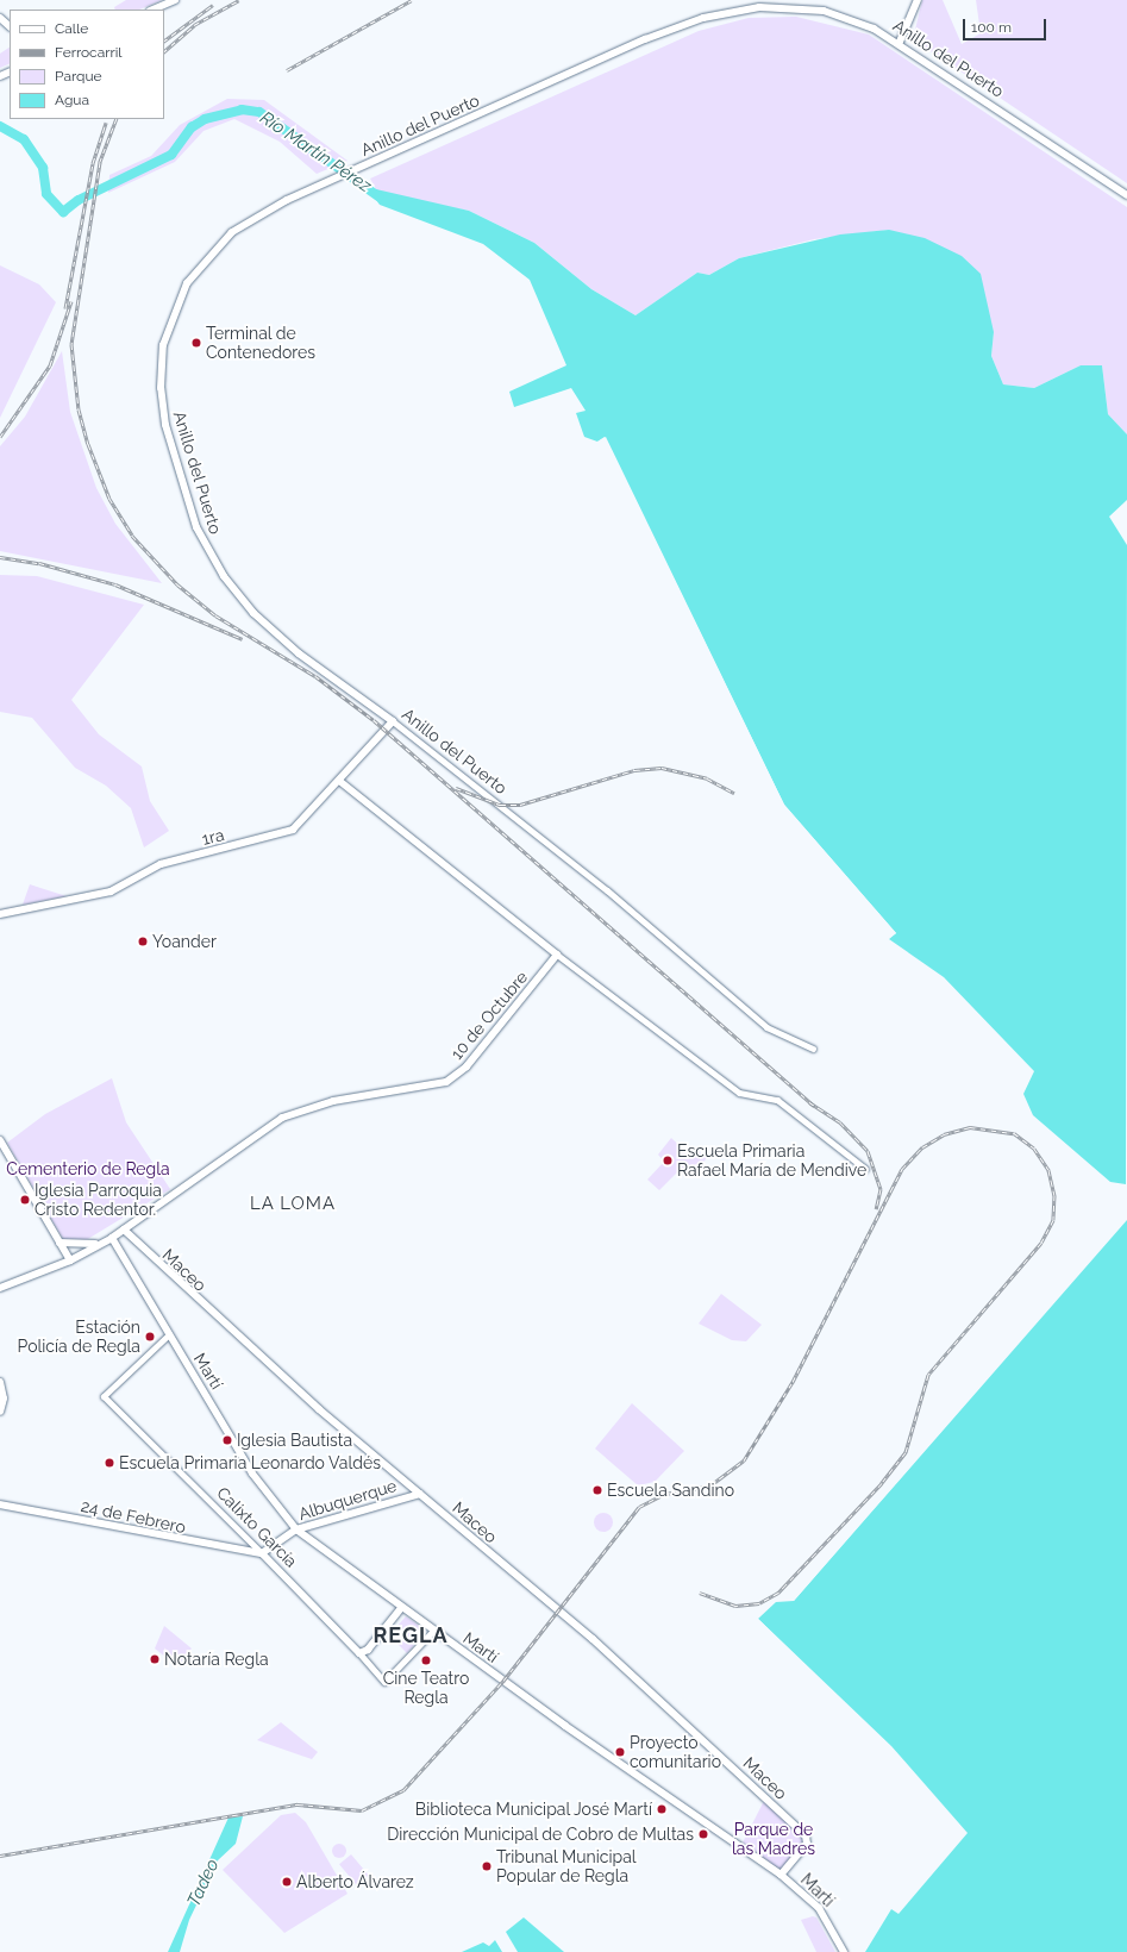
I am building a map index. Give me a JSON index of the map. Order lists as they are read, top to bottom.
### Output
{
  "streets": {
    "main road": [
      "Anillo del Puerto",
      "1ra",
      "10 de Octubre",
      "Maceo",
      "Martí",
      "Albuquerque",
      "24 de Febrero",
      "Calixto García"
    ]
  },
  "crossings": [
    ["Anillo del Puerto", "1ra"],
    ["10 de Octubre", "Maceo"],
    ["10 de Octubre", "Martí"],
    ["Maceo", "Martí"],
    ["Maceo", "Albuquerque"],
    ["Martí", "Albuquerque"],
    ["Martí", "Calixto García"],
    ["Albuquerque", "24 de Febrero"],
    ["Albuquerque", "Calixto García"],
    ["24 de Febrero", "Calixto García"]
  ],
  "districts": ["LA LOMA", "REGLA"],
  "water": ["Río Martín Pérez", "Tadeo"],
  "parks": ["Cementerio de Regla", "Parque de las Madres"],
  "places": [
    "Terminal de Contenedores",
    "Yoander",
    "Escuela Primaria Rafael María de Mendive",
    "Iglesia Parroquia Cristo Redentor.",
    "Estación Policía de Regla",
    "Iglesia Bautista",
    "Escuela Primaria Leonardo Valdés",
    "Escuela Sandino",
    "Notaría Regla",
    "Cine Teatro Regla",
    "Proyecto comunitario",
    "Biblioteca Municipal José Martí",
    "Dirección Municipal de Cobro de Multas",
    "Tribunal Municipal Popular de Regla",
    "Alberto Álvarez"
  ],
  "legend": [
    "Calle",
    "Ferrocarril",
    "Parque",
    "Agua"
  ],
  "scale_bar": "100 m"
}
